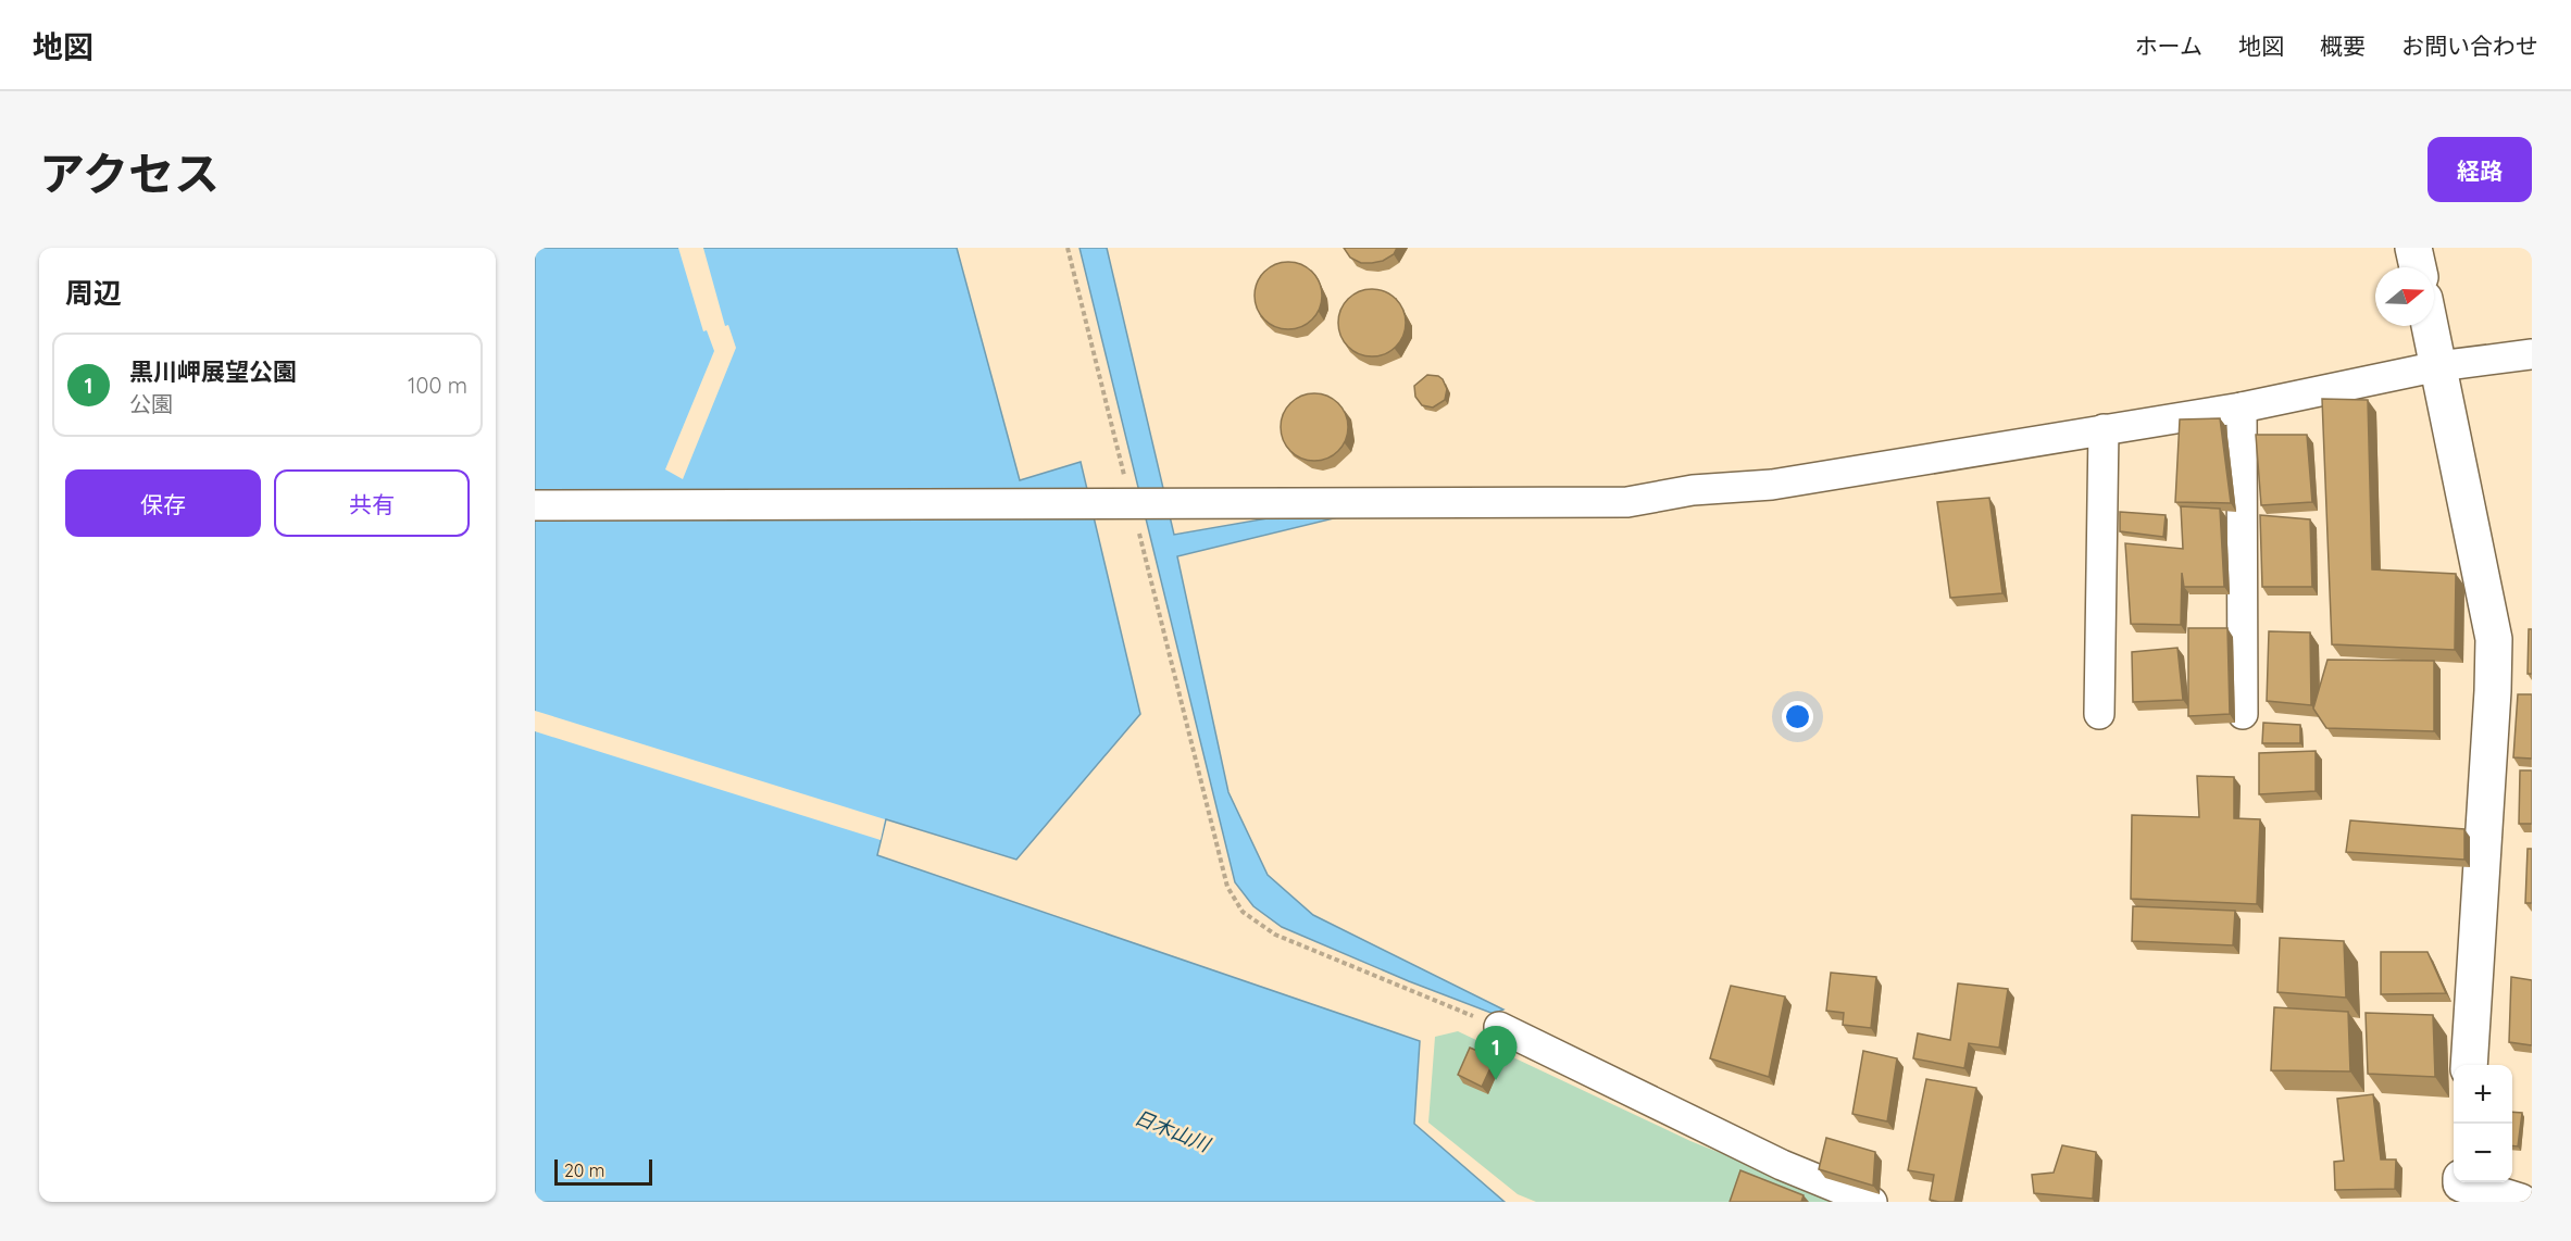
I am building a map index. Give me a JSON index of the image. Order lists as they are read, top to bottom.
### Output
{
  "water": ["日木山川"],
  "scale_bar": "20 m",
  "north": "right",
  "page": {
    "header": "地図",
    "nav": [
      "ホーム",
      "地図",
      "概要",
      "お問い合わせ"
    ],
    "title": "アクセス",
    "buttons": [
      "経路",
      ["保存", "共有"]
    ],
    "heading": "周辺",
    "list": [
      {
        "mark": "1",
        "name": "黒川岬展望公園",
        "note": "公園",
        "value": "100 m"
      }
    ],
    "pins": "1",
    "map_buttons": ["+", "−"],
    "scale": "20 m"
  }
}
